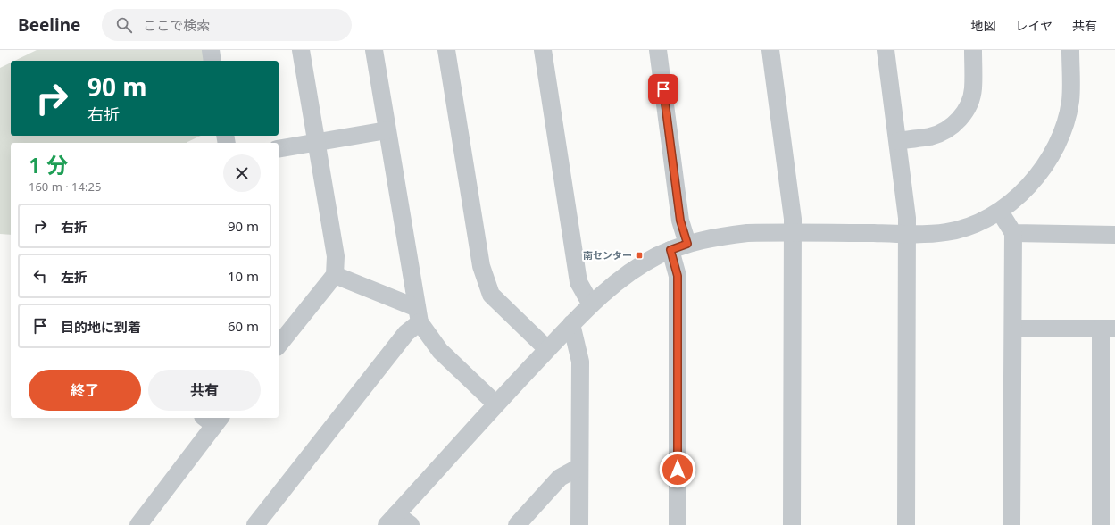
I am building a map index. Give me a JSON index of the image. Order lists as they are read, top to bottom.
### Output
{
  "places": {
    "transit": ["南センター"]
  },
  "page": {
    "header": "Beeline",
    "search": "ここで検索",
    "nav": ["地図", "レイヤ", "共有"],
    "turn": ["90 m", "右折"],
    "heading": ["1 分", "160 m · 14:25"],
    "list": [
      {
        "name": "右折",
        "value": "90 m"
      },
      {
        "name": "左折",
        "value": "10 m"
      },
      {
        "name": "目的地に到着",
        "value": "60 m"
      }
    ],
    "buttons": ["終了", "共有"]
  }
}
